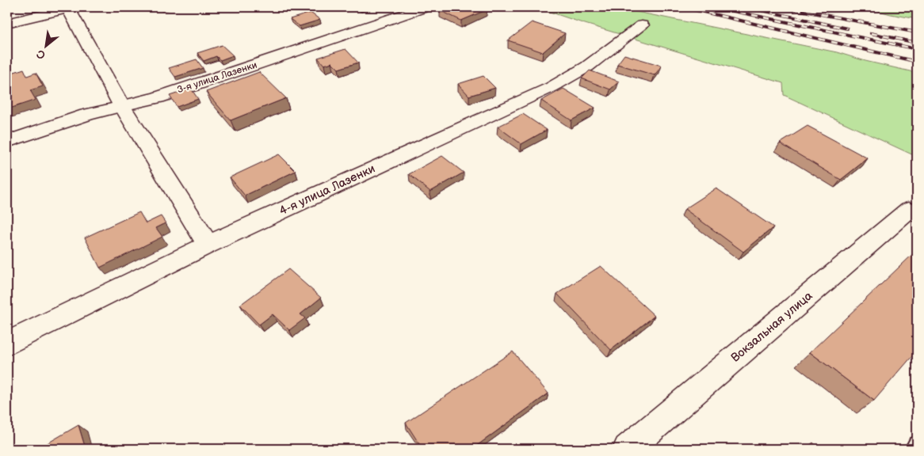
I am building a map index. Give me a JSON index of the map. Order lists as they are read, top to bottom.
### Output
{
  "streets": {
    "street": ["3-я улица Лазенки", "4-я улица Лазенки", "Вокзальная улица"]
  },
  "north": "bottom left"
}
